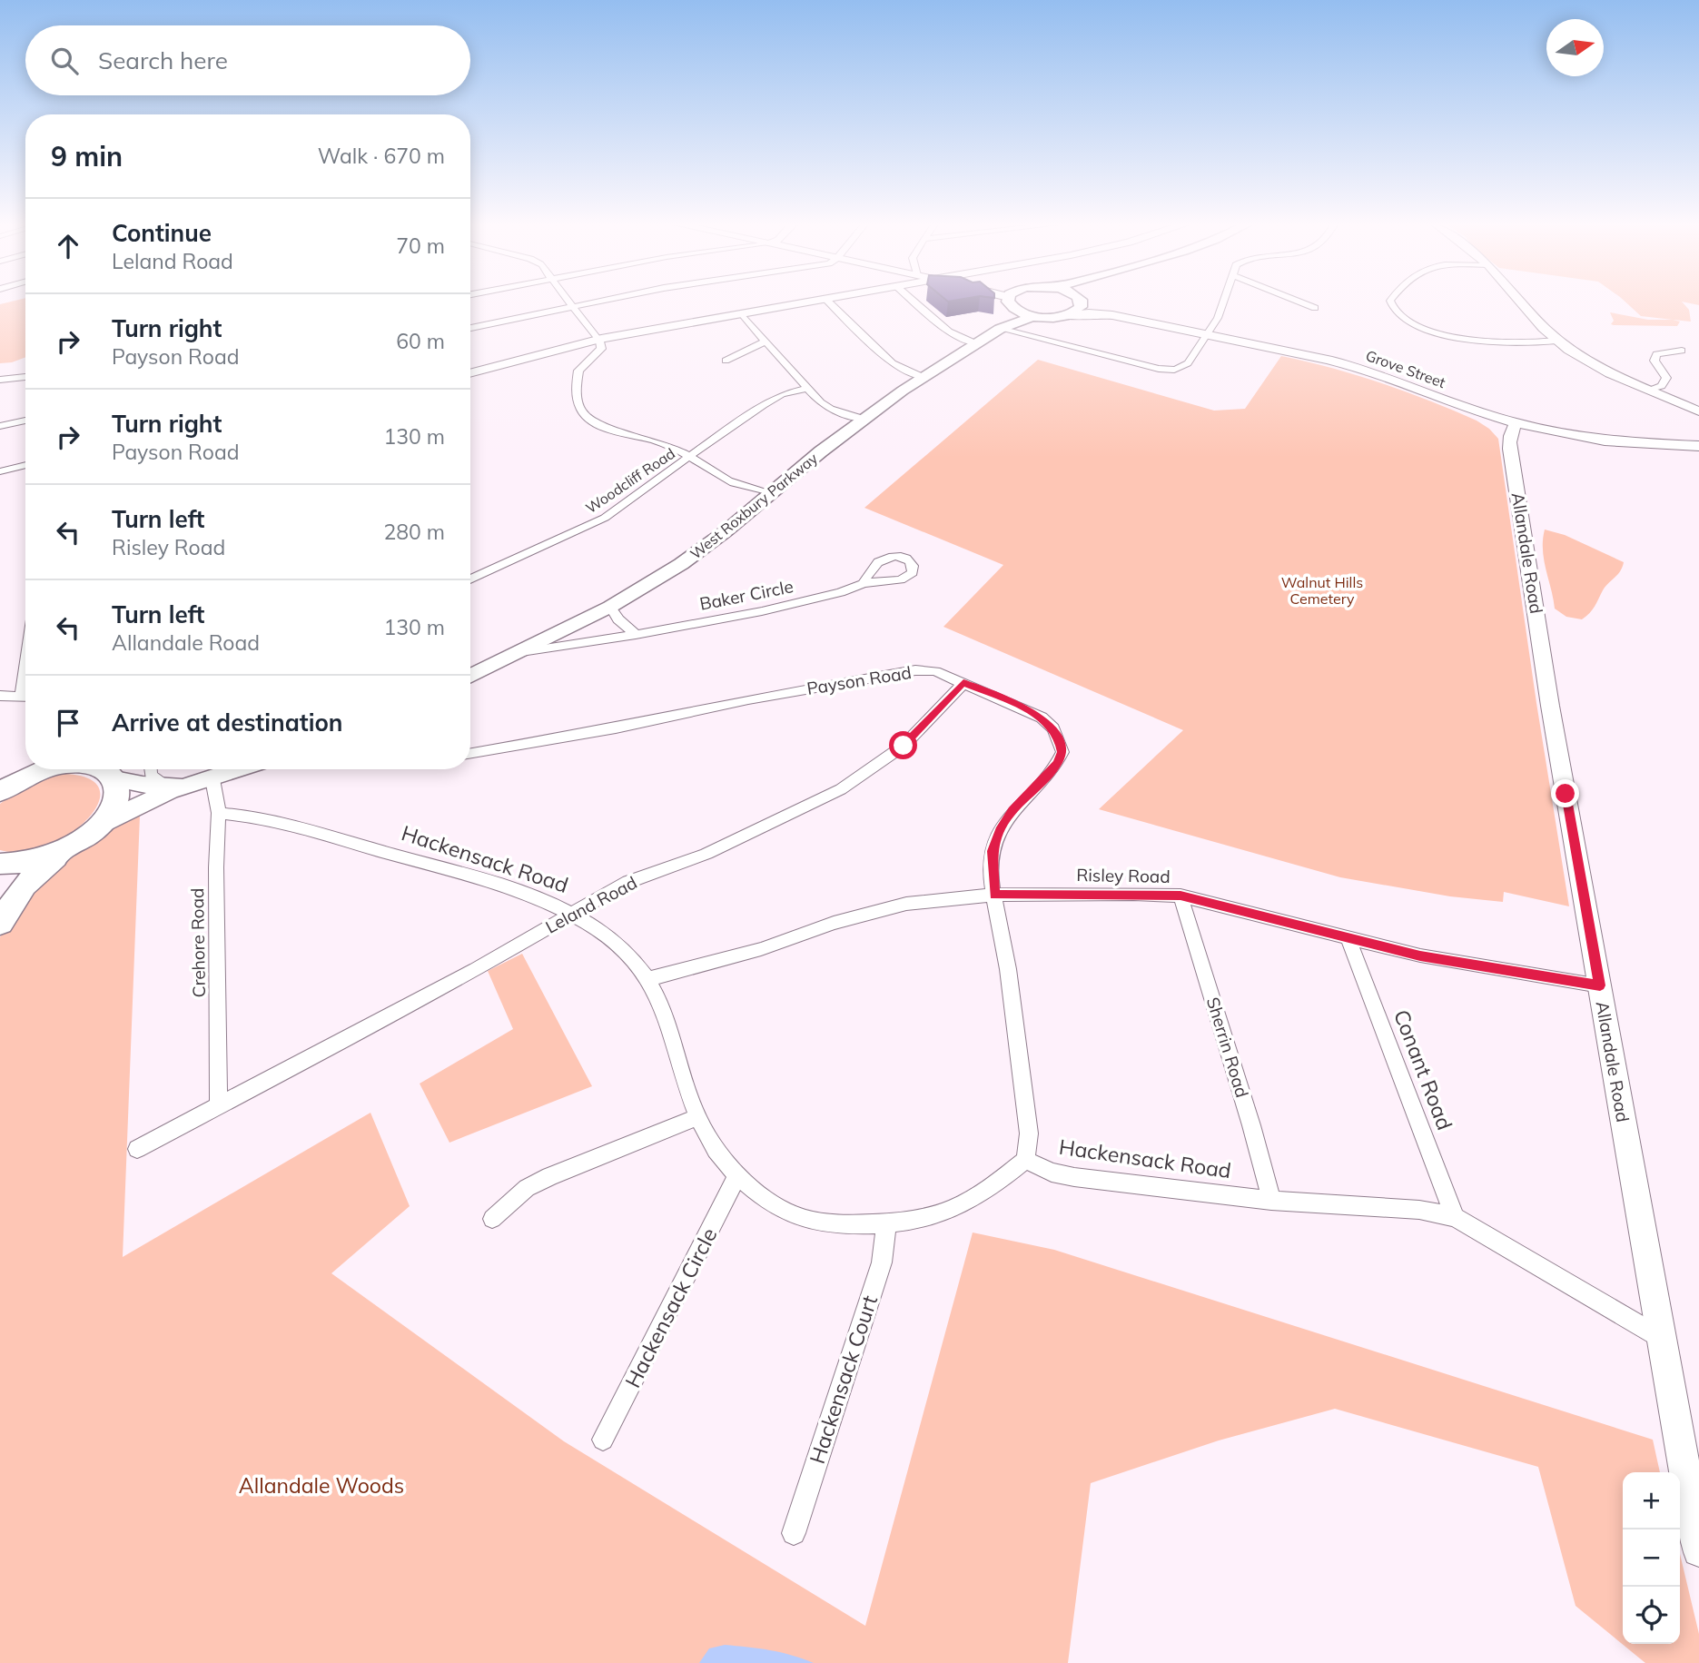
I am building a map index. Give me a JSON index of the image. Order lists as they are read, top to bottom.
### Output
{
  "streets": {
    "main road": ["Grove Street", "West Roxbury Parkway"],
    "street": [
      "Woodcliff Road",
      "Allandale Road",
      "Baker Circle",
      "Payson Road",
      "Hackensack Road",
      "Risley Road",
      "Leland Road",
      "Crehore Road",
      "Sherrin Road",
      "Conant Road",
      "Hackensack Circle",
      "Hackensack Court"
    ]
  },
  "crossings": [
    ["Grove Street", "Allandale Road"],
    ["West Roxbury Parkway", "Baker Circle"],
    ["Allandale Road", "Hackensack Road"],
    ["Allandale Road", "Risley Road"],
    ["Payson Road", "Hackensack Road"],
    ["Payson Road", "Risley Road"],
    ["Payson Road", "Leland Road"],
    ["Hackensack Road", "Risley Road"],
    ["Hackensack Road", "Leland Road"],
    ["Hackensack Road", "Crehore Road"],
    ["Hackensack Road", "Sherrin Road"],
    ["Hackensack Road", "Conant Road"],
    ["Hackensack Road", "Hackensack Circle"],
    ["Hackensack Road", "Hackensack Court"],
    ["Risley Road", "Sherrin Road"],
    ["Risley Road", "Conant Road"],
    ["Leland Road", "Crehore Road"]
  ],
  "parks": ["Walnut Hills Cemetery", "Allandale Woods"],
  "north": "right",
  "page": {
    "search": "Search here",
    "heading": ["9 min", "Walk · 670 m"],
    "list": [
      ["Continue", "Leland Road", "70 m"],
      ["Turn right", "Payson Road", "60 m"],
      ["Turn right", "Payson Road", "130 m"],
      ["Turn left", "Risley Road", "280 m"],
      ["Turn left", "Allandale Road", "130 m"],
      "Arrive at destination"
    ],
    "map_buttons": ["+", "−"]
  }
}
